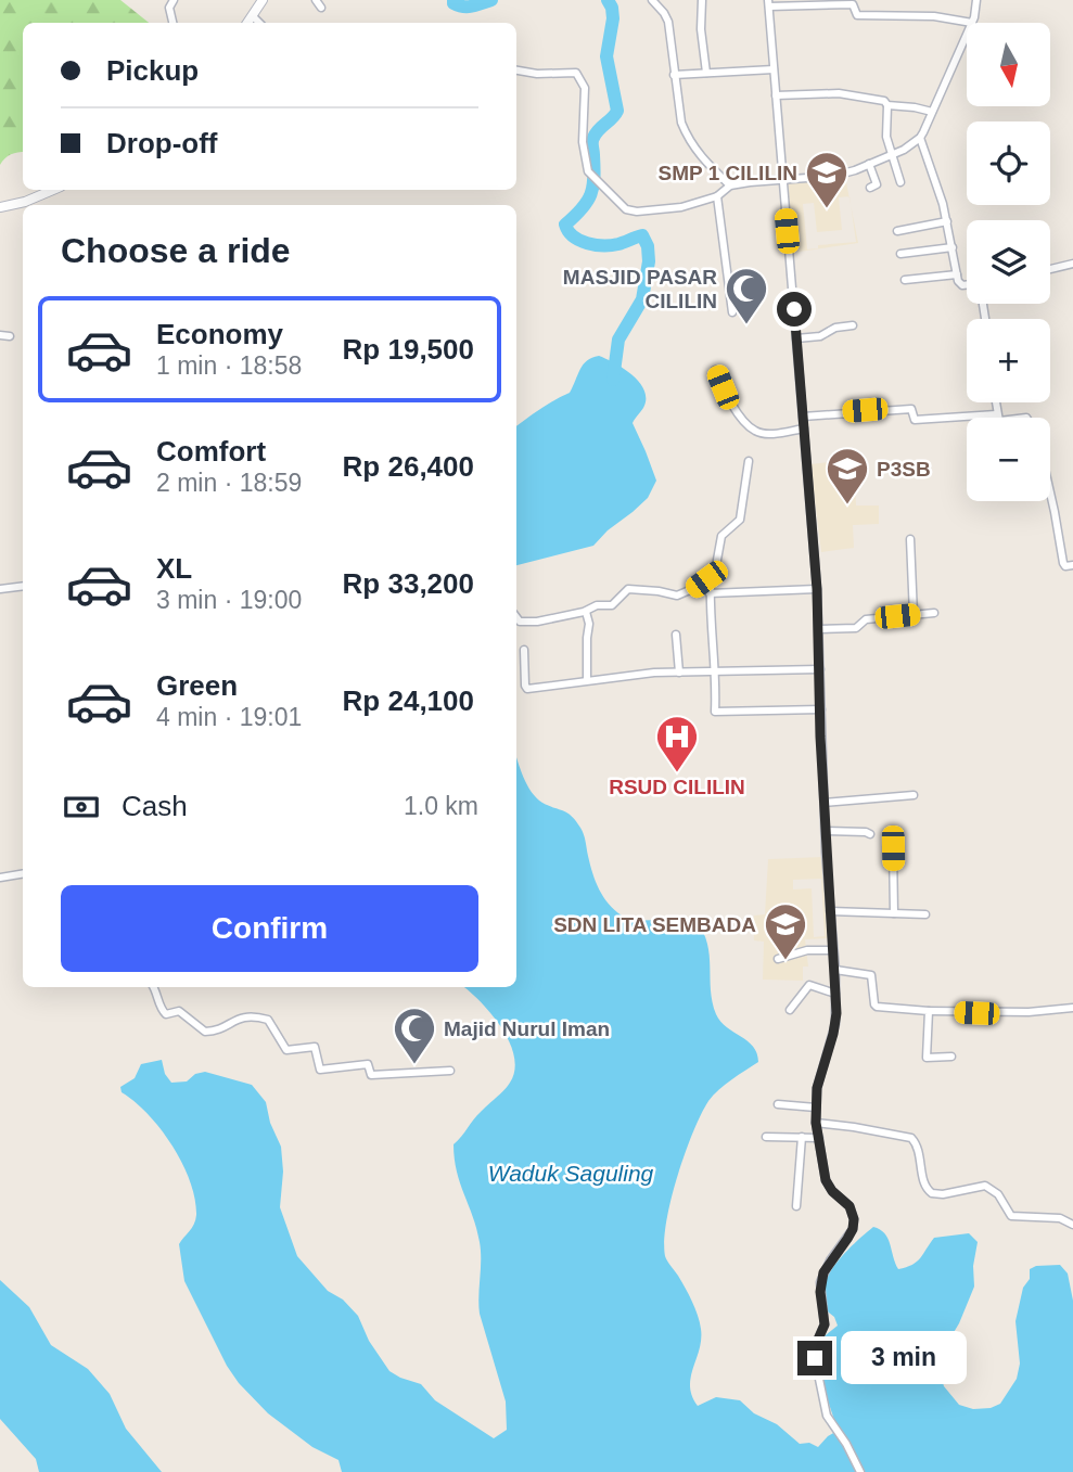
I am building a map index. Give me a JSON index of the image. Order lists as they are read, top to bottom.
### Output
{
  "water": ["Waduk Saguling"],
  "places": {
    "school or university": ["SMP 1 CILILIN", "P3SB", "SDN LITA SEMBADA"],
    "mosque": ["MASJID PASAR CILILIN", "Majid Nurul Iman"],
    "hospital": ["RSUD CILILIN"]
  },
  "north": "bottom",
  "page": {
    "map_buttons": ["+", "−"],
    "banner": ["Pickup", "Drop-off"],
    "heading": "Choose a ride",
    "list": [
      {
        "name": "Economy",
        "note": "1 min · 18:58",
        "value": "Rp 19,500"
      },
      {
        "name": "Comfort",
        "note": "2 min · 18:59",
        "value": "Rp 26,400"
      },
      {
        "name": "XL",
        "note": "3 min · 19:00",
        "value": "Rp 33,200"
      },
      {
        "name": "Green",
        "note": "4 min · 19:01",
        "value": "Rp 24,100"
      }
    ],
    "pay": ["Cash", "1.0 km"],
    "buttons": "Confirm",
    "bubble": "3 min"
  }
}
